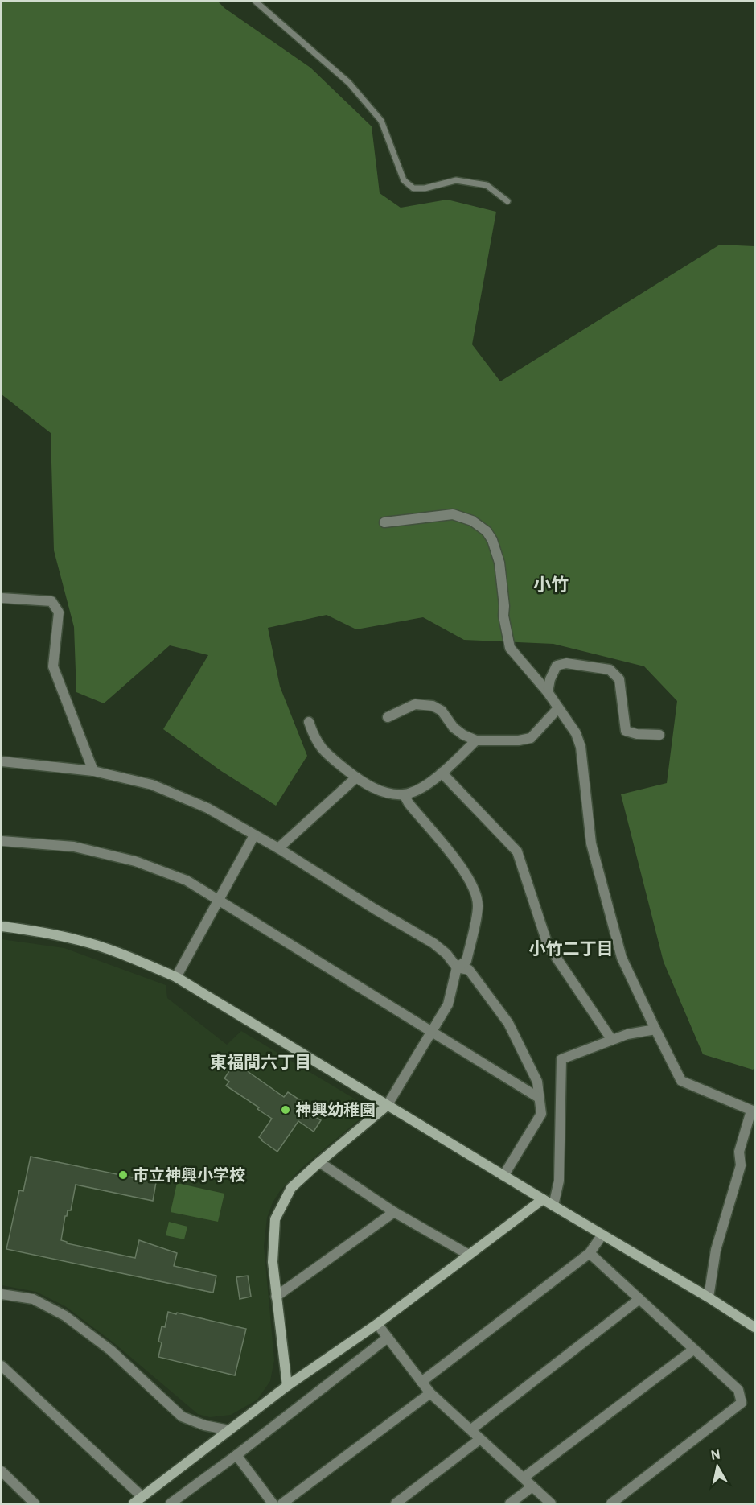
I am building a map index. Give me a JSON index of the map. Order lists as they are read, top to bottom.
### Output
{
  "districts": ["小竹", "小竹二丁目", "東福間六丁目"],
  "places": ["神興幼稚園", "市立神興小学校"],
  "north": "top"
}
